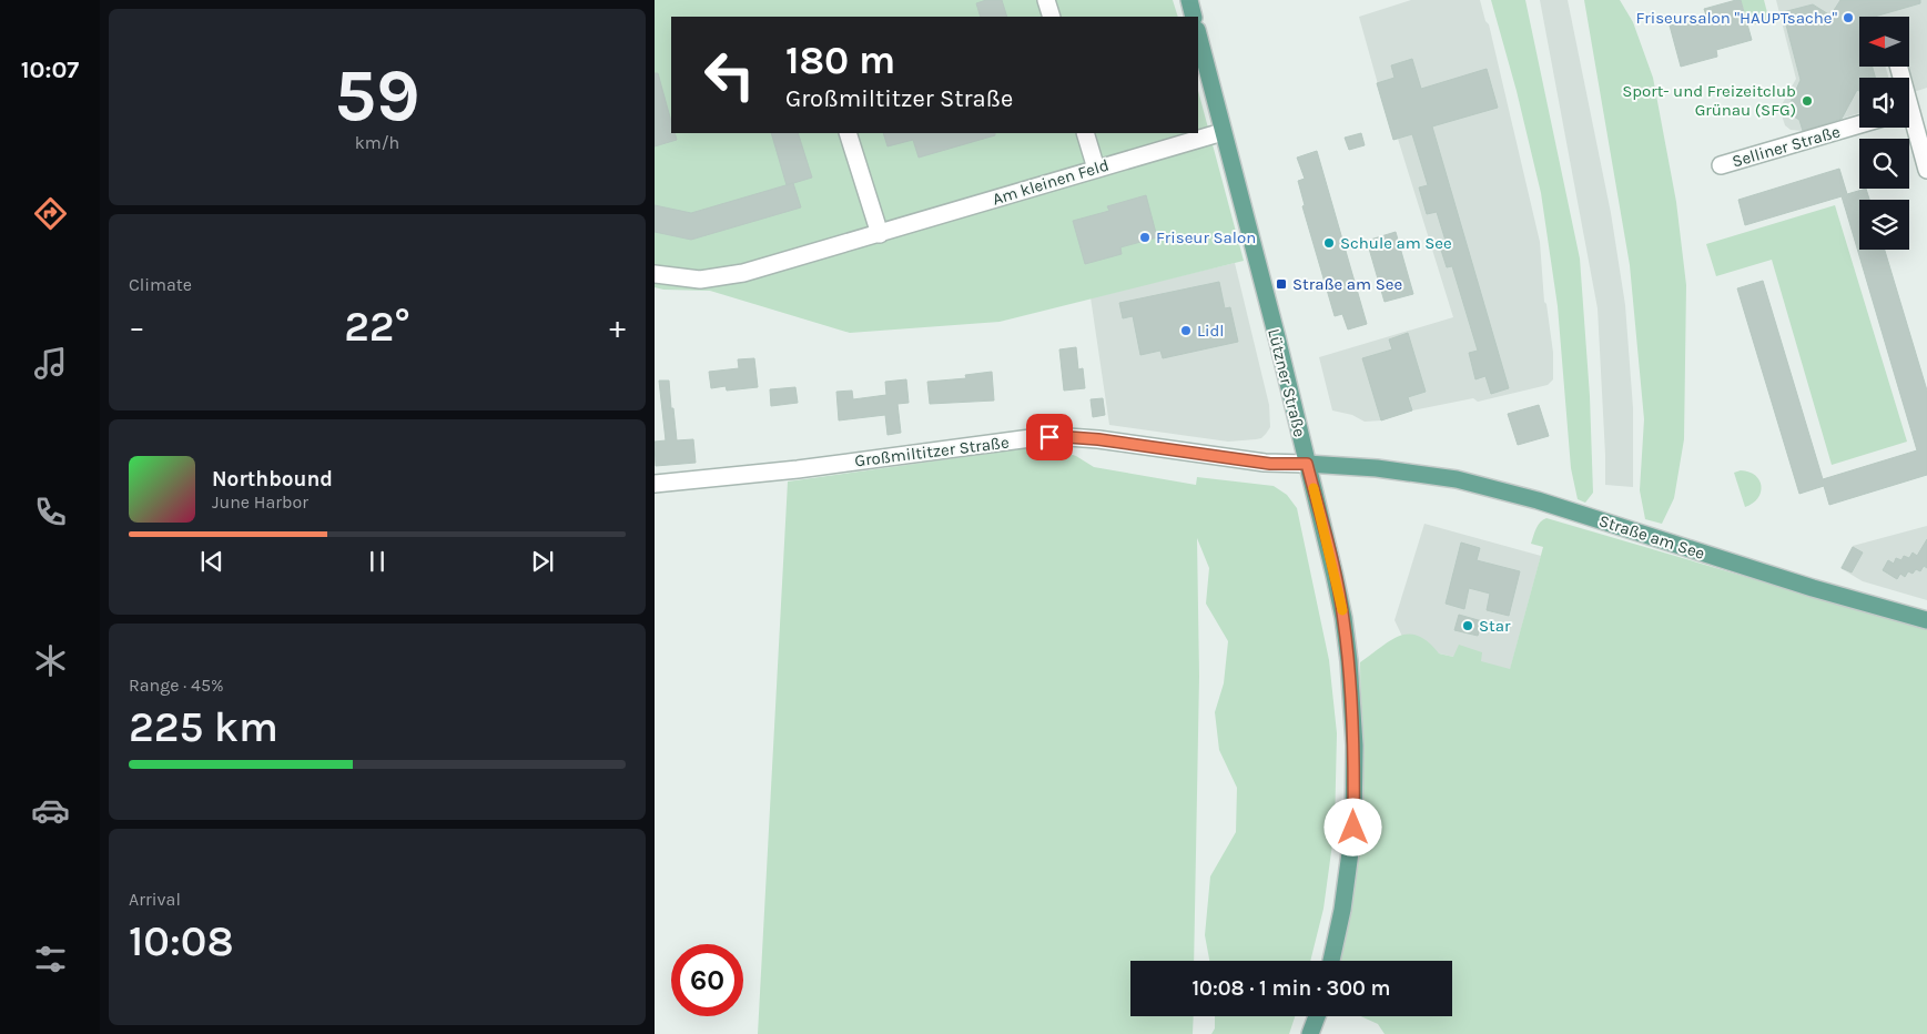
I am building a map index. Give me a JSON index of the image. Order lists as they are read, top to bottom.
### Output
{
  "streets": {
    "main road": ["Lützner Straße", "Straße am See"],
    "street": ["Selliner Straße", "Am kleinen Feld", "Großmiltitzer Straße"]
  },
  "crossings": [
    ["Am kleinen Feld", "Lützner Straße"],
    ["Lützner Straße", "Großmiltitzer Straße"],
    ["Lützner Straße", "Straße am See"],
    ["Großmiltitzer Straße", "Straße am See"]
  ],
  "places": {
    "other": [
      "Friseursalon \"HAUPTsache\"",
      "Sport- und Freizeitclub Grünau (SFG)",
      "Friseur Salon",
      "Schule am See",
      "Lidl",
      "Star"
    ],
    "transit": ["Straße am See"]
  },
  "north": "left",
  "page": {
    "tabs": "10:07",
    "tile": [
      ["59", "km/h"],
      "Climate",
      ["Range · 45%", "225 km"],
      ["Arrival", "10:08"]
    ],
    "turn": ["180 m", "Großmiltitzer Straße"],
    "heat": ["−", "22°", "+"],
    "song": ["Northbound", "June Harbor"],
    "limit": "60",
    "trip": "10:08 · 1 min · 300 m"
  }
}
